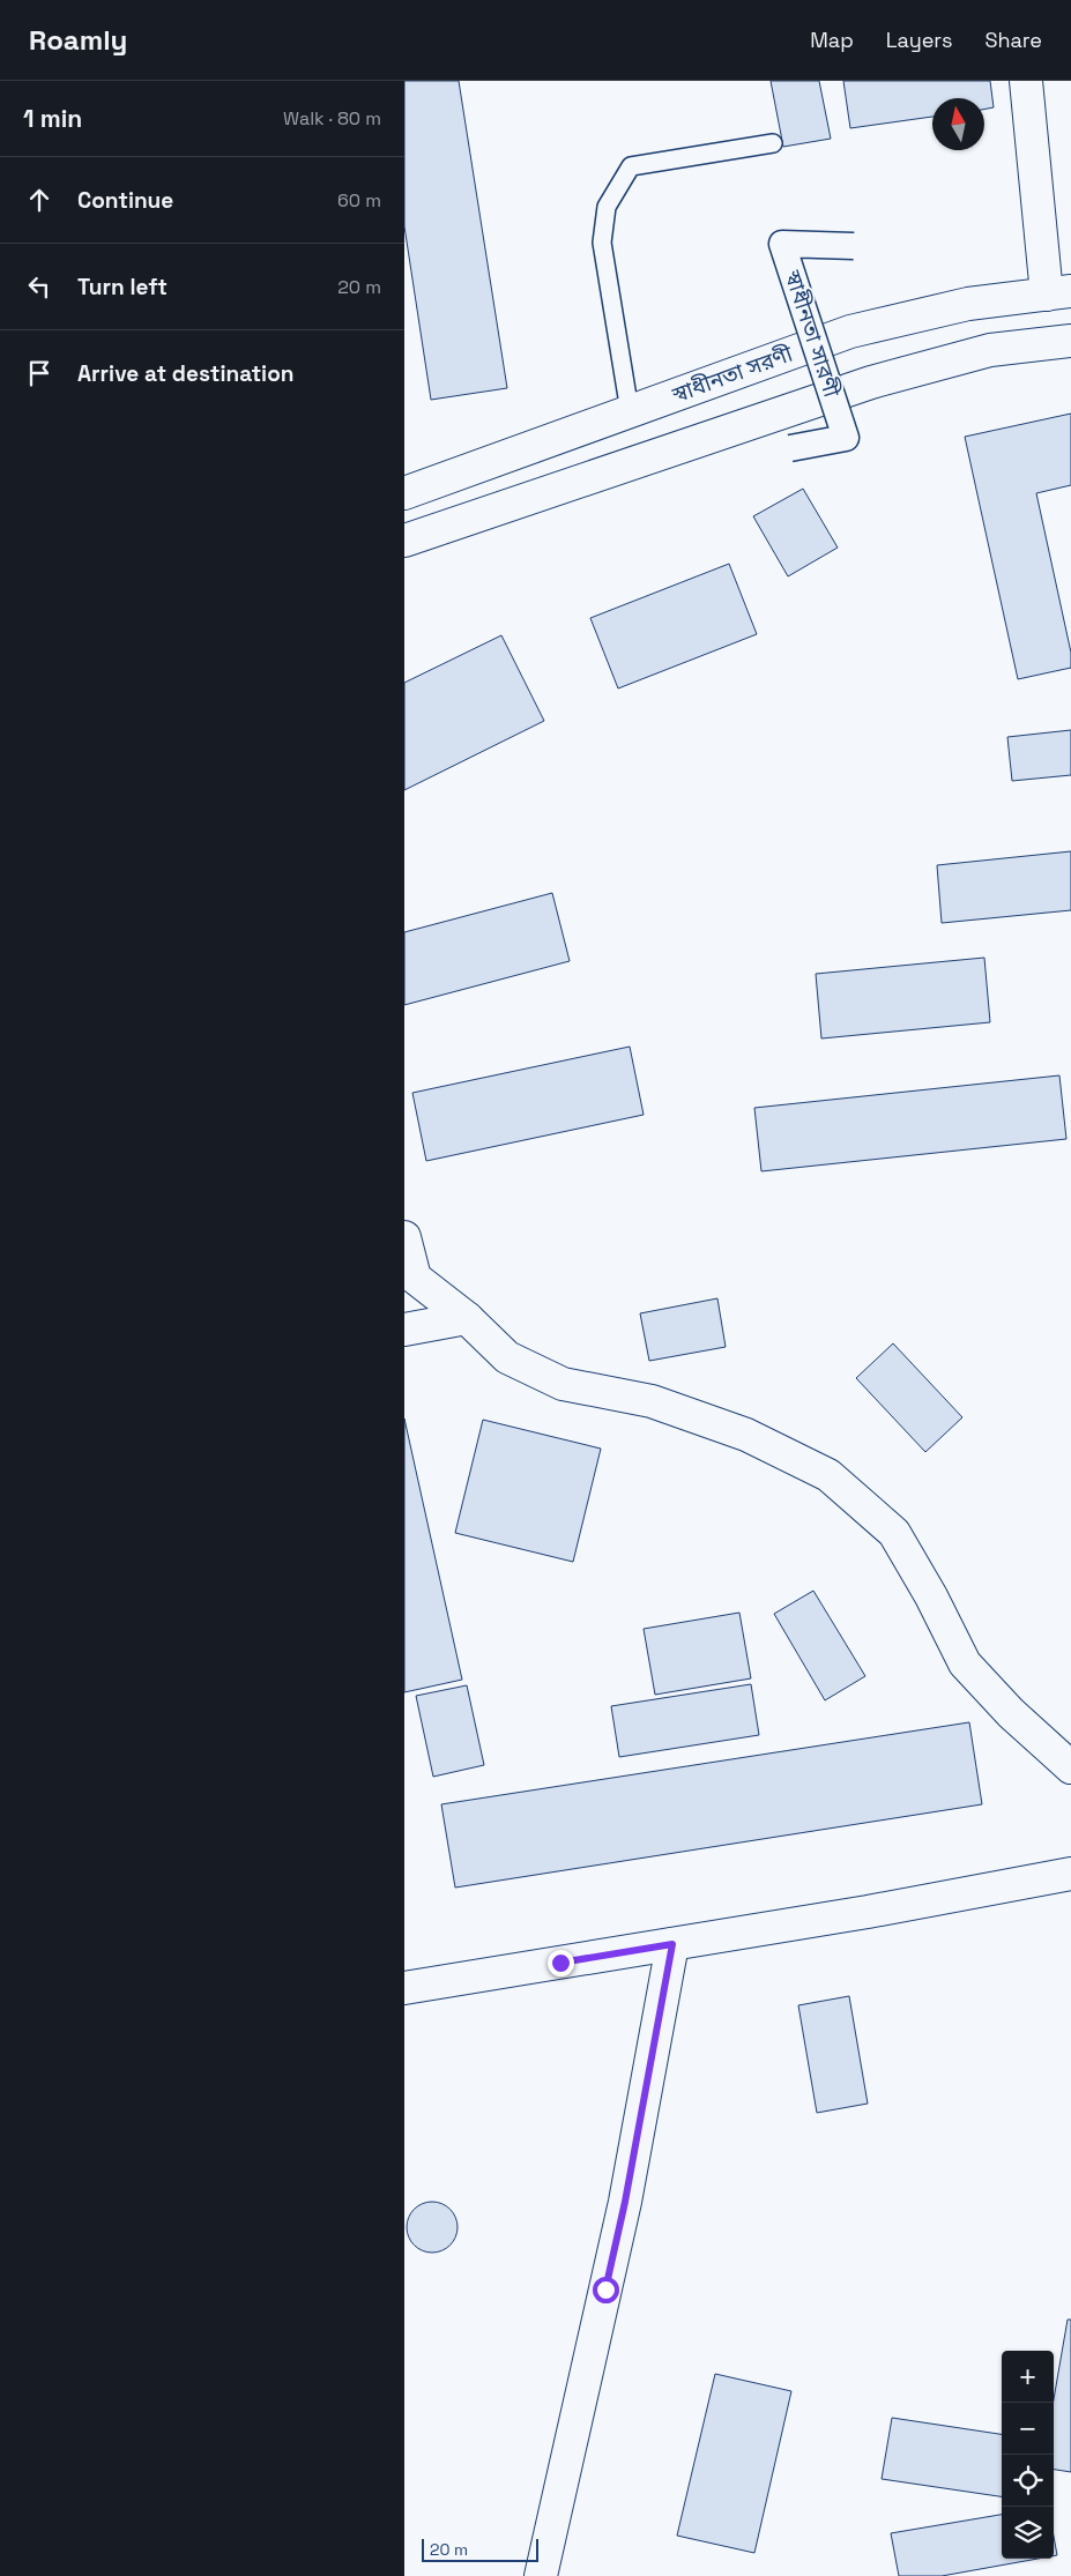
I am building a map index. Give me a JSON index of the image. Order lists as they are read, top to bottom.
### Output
{
  "streets": {
    "street": ["স্বাধীনতা সারণী", "স্বাধীনতা সরণী"]
  },
  "scale_bar": "20 m",
  "north": "top",
  "page": {
    "header": "Roamly",
    "nav": ["Map", "Layers", "Share"],
    "heading": ["1 min", "Walk · 80 m"],
    "list": [
      ["Continue", "60 m"],
      ["Turn left", "20 m"],
      "Arrive at destination"
    ],
    "map_buttons": ["+", "−"],
    "scale": "20 m"
  }
}
